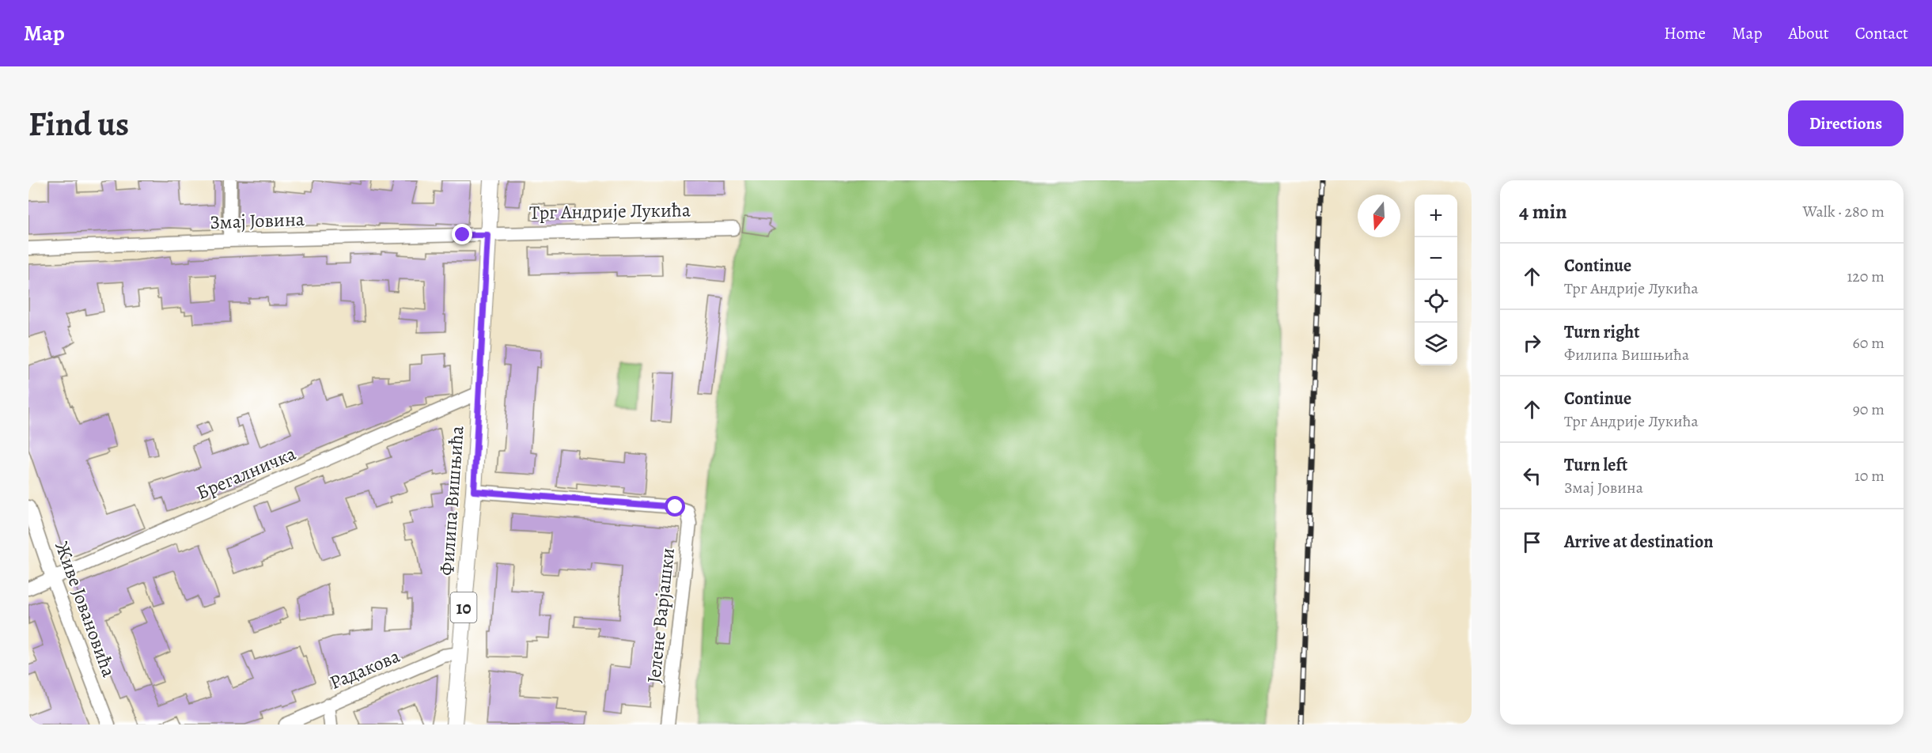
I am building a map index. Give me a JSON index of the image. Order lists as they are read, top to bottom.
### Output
{
  "streets": {
    "main road": ["Филипа Вишњића", "10"],
    "street": [
      "Трг Андрије Лукића",
      "Змај Јовина",
      "Брегалничка",
      "Живе Јовановића",
      "Јелене Варјашки",
      "Радакова"
    ]
  },
  "crossings": [
    ["Трг Андрије Лукића", "Змај Јовина"],
    ["Трг Андрије Лукића", "10"],
    ["Змај Јовина", "10"],
    ["Брегалничка", "Филипа Вишњића"],
    ["Брегалничка", "10"],
    ["Брегалничка", "Живе Јовановића"],
    ["Филипа Вишњића", "10"],
    ["Филипа Вишњића", "Јелене Варјашки"],
    ["Филипа Вишњића", "Радакова"]
  ],
  "north": "bottom",
  "page": {
    "header": "Map",
    "nav": [
      "Home",
      "Map",
      "About",
      "Contact"
    ],
    "buttons": "Directions",
    "title": "Find us",
    "heading": ["4 min", "Walk · 280 m"],
    "map_buttons": ["+", "−"],
    "list": [
      ["Continue", "Трг Андрије Лукића", "120 m"],
      ["Turn right", "Филипа Вишњића", "60 m"],
      ["Continue", "Трг Андрије Лукића", "90 m"],
      ["Turn left", "Змај Јовина", "10 m"],
      "Arrive at destination"
    ]
  }
}
